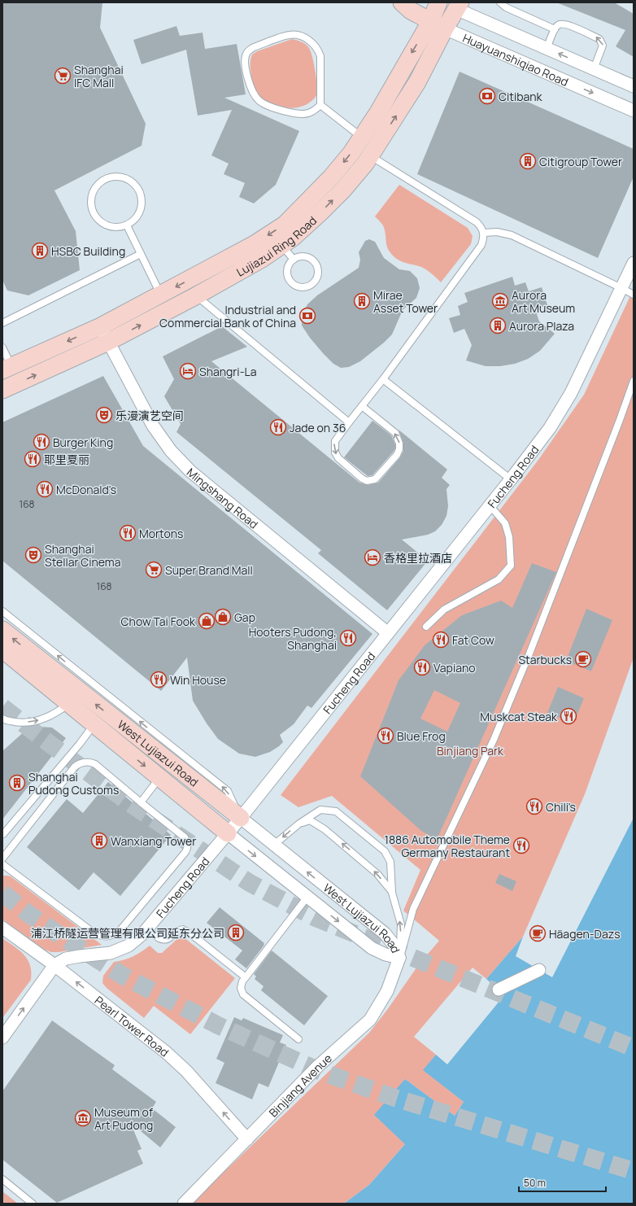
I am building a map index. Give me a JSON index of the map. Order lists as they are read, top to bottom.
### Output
{
  "streets": {
    "main road": ["Huayuanshiqiao Road", "Lujiazui Ring Road", "West Lujiazui Road"],
    "street": [
      "Fucheng Road",
      "Mingshang Road",
      "Pearl Tower Road",
      "Binjiang Avenue"
    ]
  },
  "crossings": [
    ["Huayuanshiqiao Road", "Lujiazui Ring Road"],
    ["Lujiazui Ring Road", "Mingshang Road"],
    ["Fucheng Road", "Mingshang Road"],
    ["Fucheng Road", "West Lujiazui Road"],
    ["Fucheng Road", "Pearl Tower Road"],
    ["West Lujiazui Road", "Binjiang Avenue"],
    ["Pearl Tower Road", "Binjiang Avenue"]
  ],
  "one_way": ["Pearl Tower Road"],
  "parks": ["Binjiang Park"],
  "places": {
    "supermarket": ["Shanghai IFC Mall", "Super Brand Mall"],
    "bank": ["Citibank", "Industrial and Commercial Bank of China"],
    "building": [
      "Citigroup Tower",
      "HSBC Building",
      "Mirae Asset Tower",
      "Aurora Plaza",
      "Shanghai Pudong Customs",
      "Wanxiang Tower",
      "浦江桥隧运营管理有限公司延东分公司"
    ],
    "museum": ["Aurora Art Museum", "Museum of Art Pudong"],
    "hotel": ["Shangri-La", "香格里拉酒店"],
    "theatre": ["乐漫演艺空间", "Shanghai Stellar Cinema"],
    "restaurant": [
      "Jade on 36",
      "Burger King",
      "耶里夏丽",
      "McDonald's",
      "Mortons",
      "Hooters Pudong, Shanghai",
      "Fat Cow",
      "Vapiano",
      "Win House",
      "Muskcat Steak",
      "Blue Frog",
      "Chili's",
      "1886 Automobile Theme Germany Restaurant"
    ],
    "shop": ["Gap", "Chow Tai Fook"],
    "cafe": ["Starbucks", "Häagen-Dazs"]
  },
  "house_numbers": ["168", "168"],
  "scale_bar": "50 m"
}
